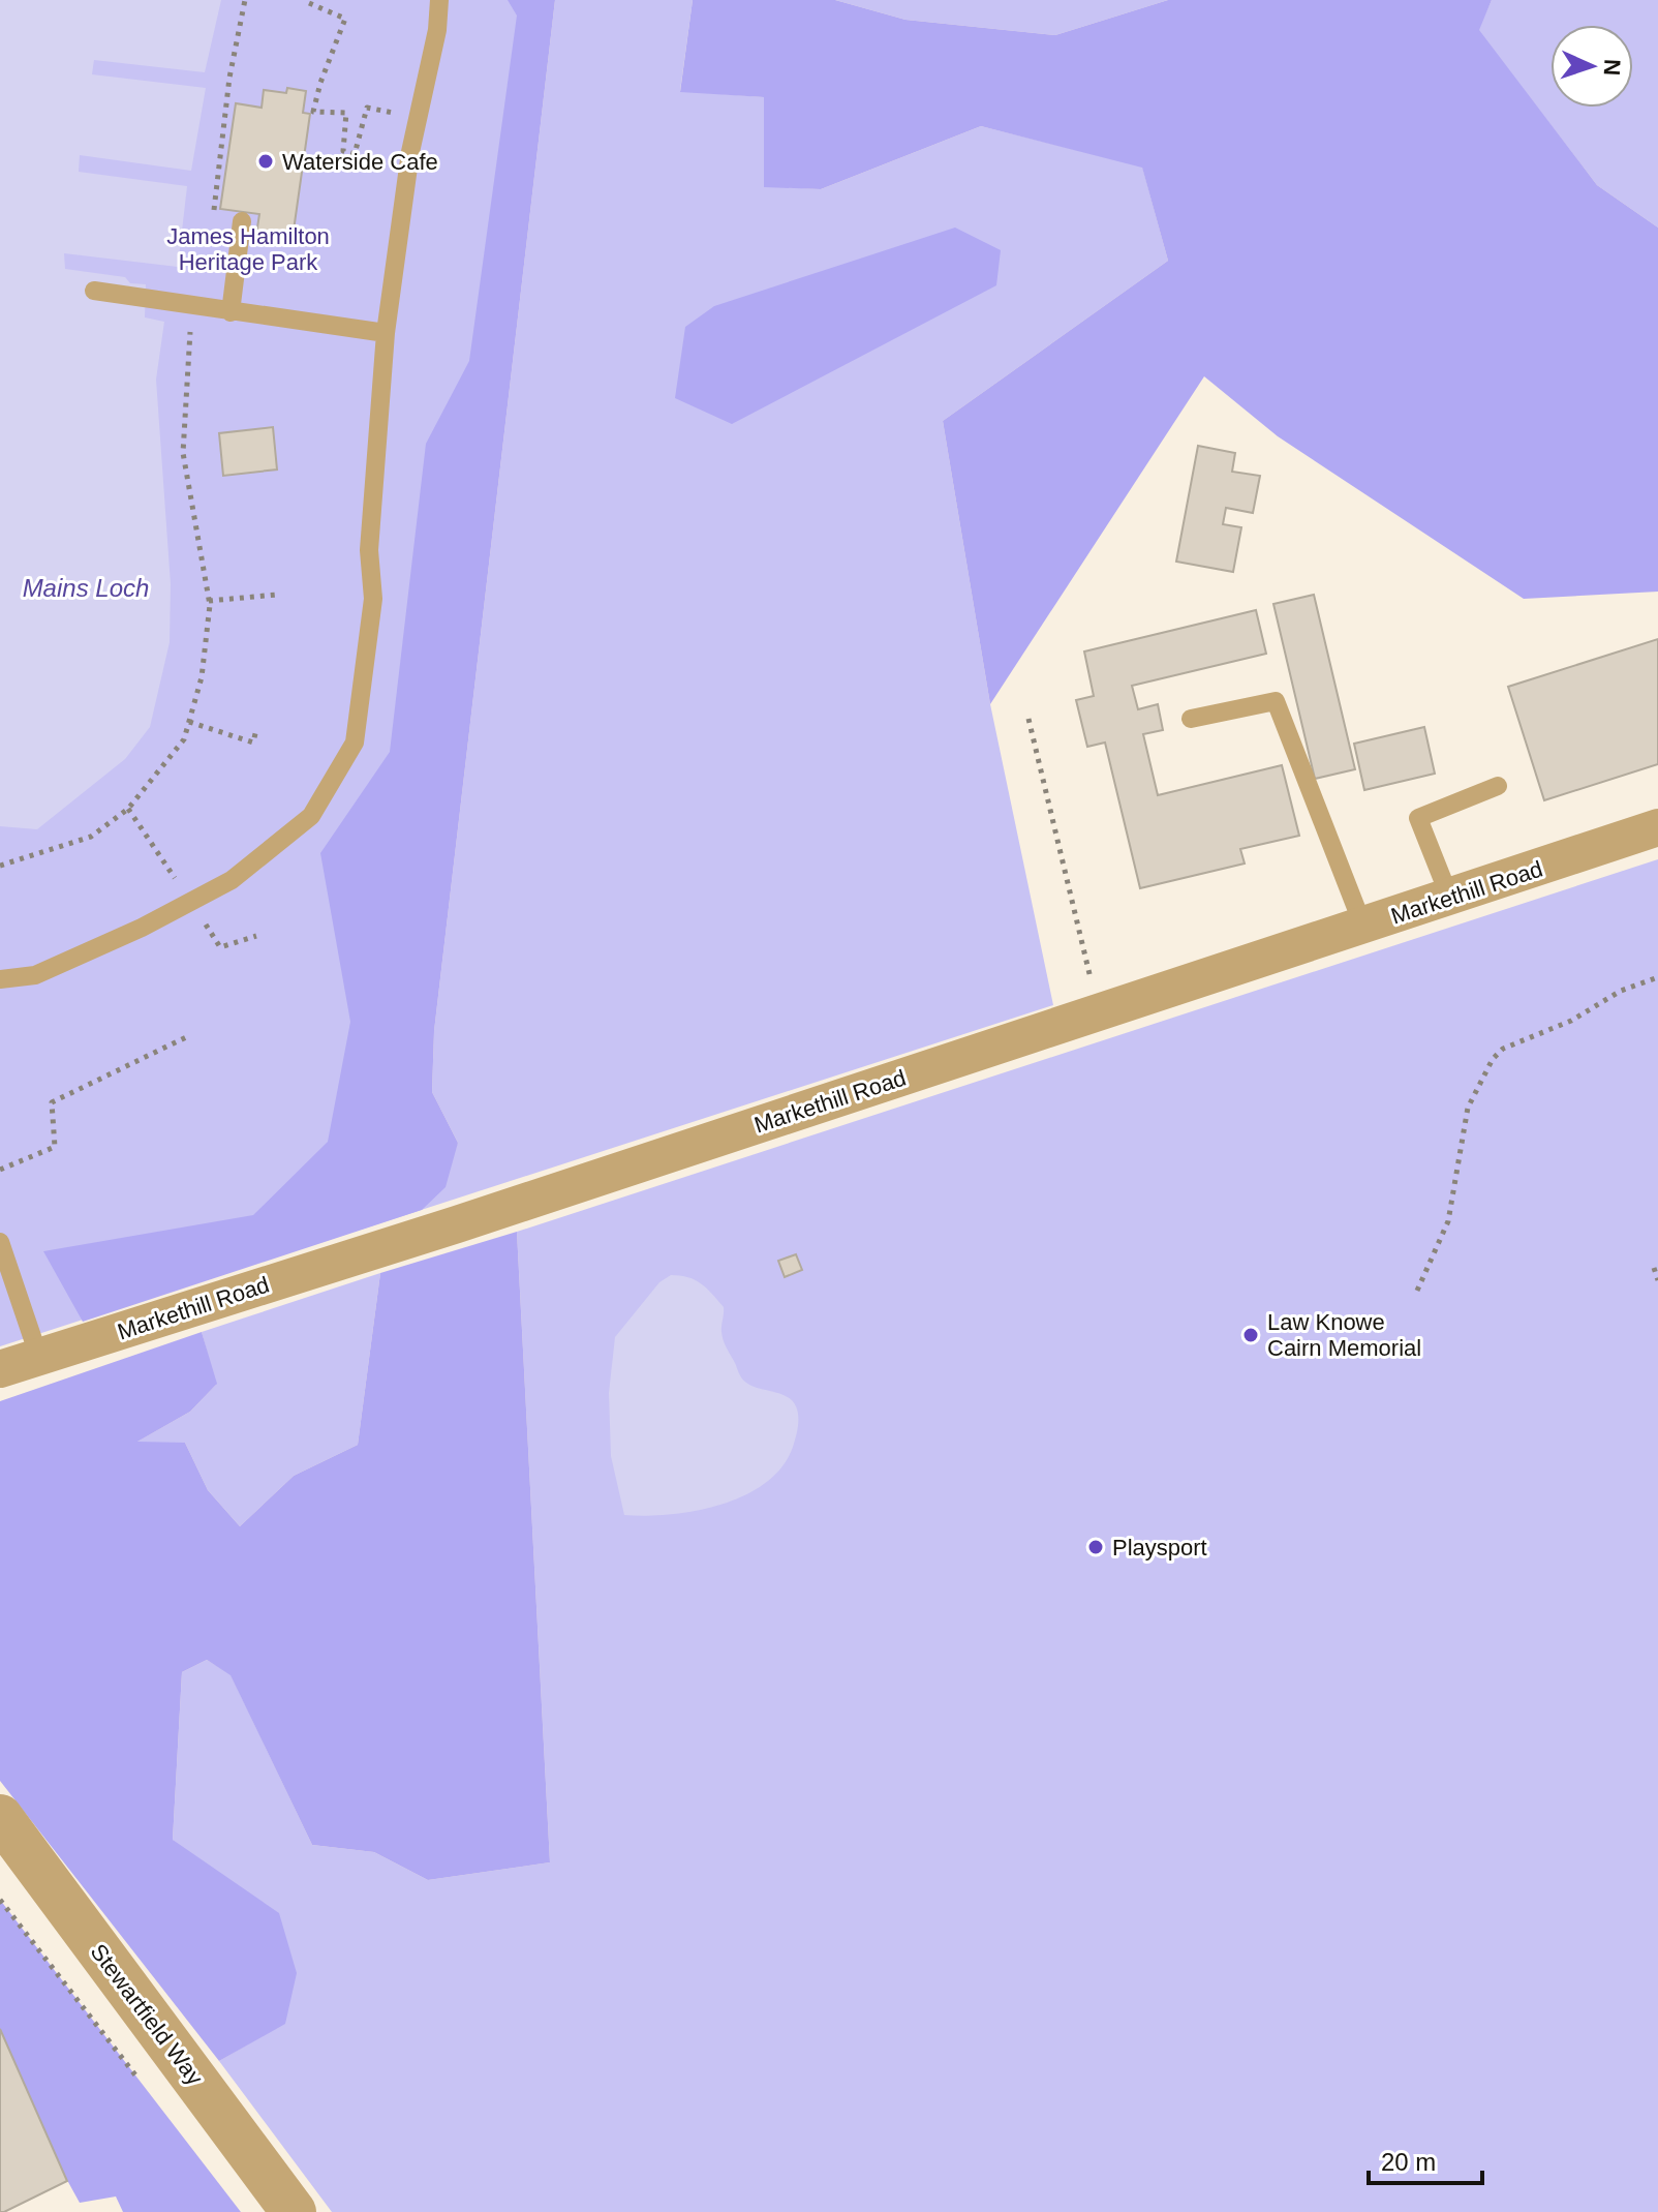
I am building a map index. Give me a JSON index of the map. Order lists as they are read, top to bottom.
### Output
{
  "streets": {
    "street": ["Markethill Road", "Stewartfield Way"]
  },
  "water": ["Mains Loch"],
  "parks": ["James Hamilton Heritage Park"],
  "places": ["Waterside Cafe", "Law Knowe Cairn Memorial", "Playsport"],
  "scale_bar": "20 m",
  "north": "right"
}
